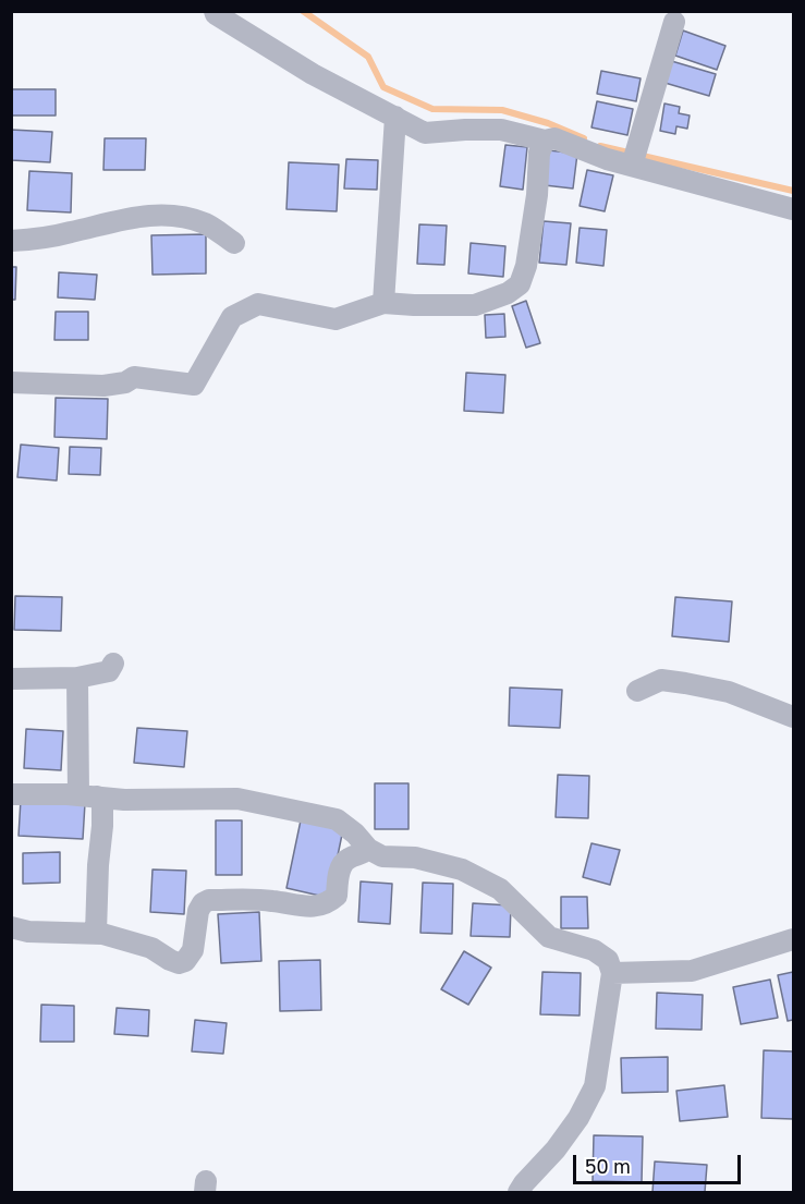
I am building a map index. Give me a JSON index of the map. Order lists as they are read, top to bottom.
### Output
{
  "scale_bar": "50 m"
}
